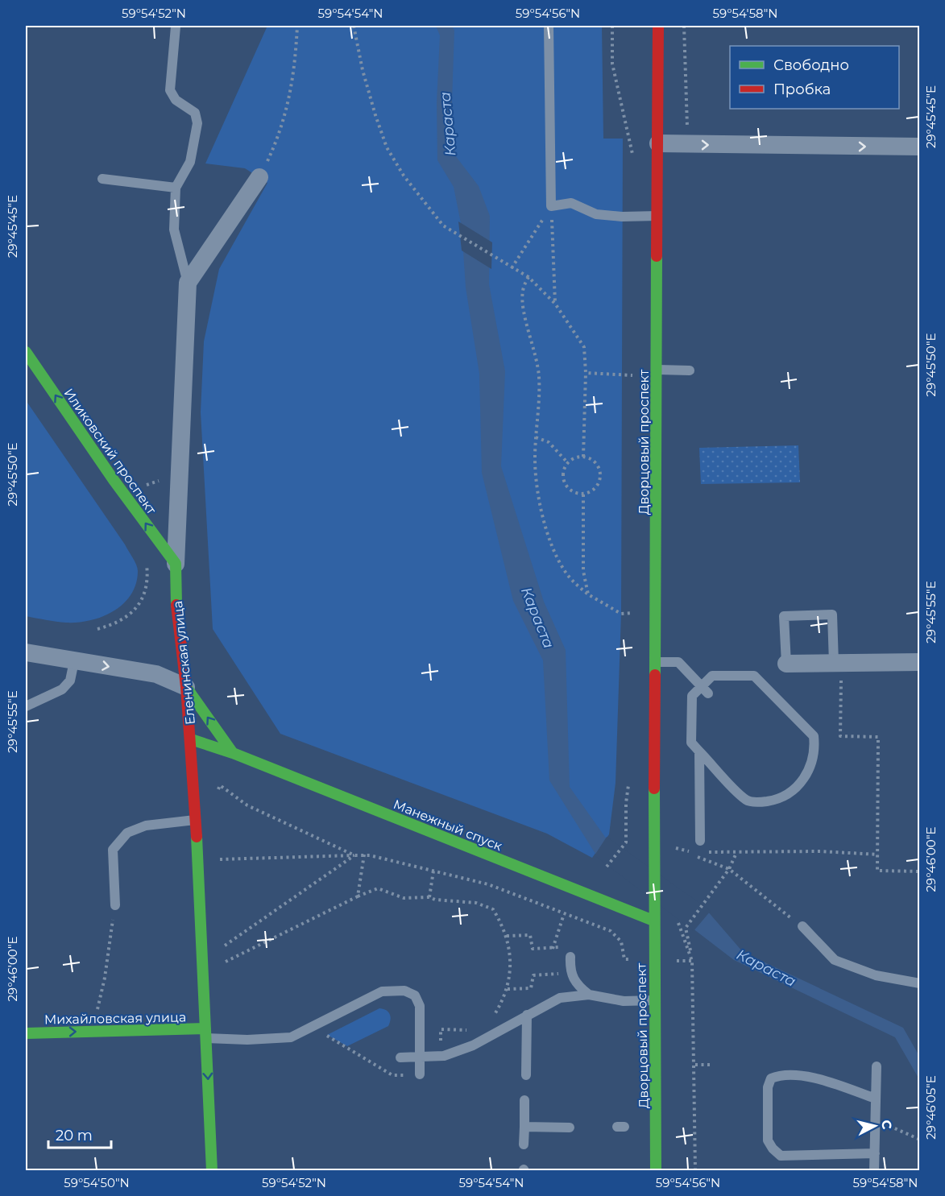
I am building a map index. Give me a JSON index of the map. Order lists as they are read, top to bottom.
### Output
{
  "streets": {
    "main road": [
      "Дворцовый проспект",
      "Иликовский проспект",
      "Еленинская улица",
      "Манежный спуск",
      "Михайловская улица"
    ]
  },
  "crossings": [
    ["Дворцовый проспект", "Манежный спуск"],
    ["Иликовский проспект", "Еленинская улица"],
    ["Еленинская улица", "Манежный спуск"],
    ["Еленинская улица", "Михайловская улица"]
  ],
  "one_way": ["Иликовский проспект", "Михайловская улица"],
  "water": ["Караста"],
  "legend": ["Свободно", "Пробка"],
  "scale_bar": "20 m",
  "north": "right",
  "coordinates": [
    "59°54'52\"N",
    "59°54'54\"N",
    "59°54'56\"N",
    "59°54'58\"N",
    "29°45'45\"E",
    "29°45'50\"E",
    "29°45'55\"E",
    "29°46'00\"E",
    "29°46'05\"E",
    "59°54'50\"N"
  ]
}
